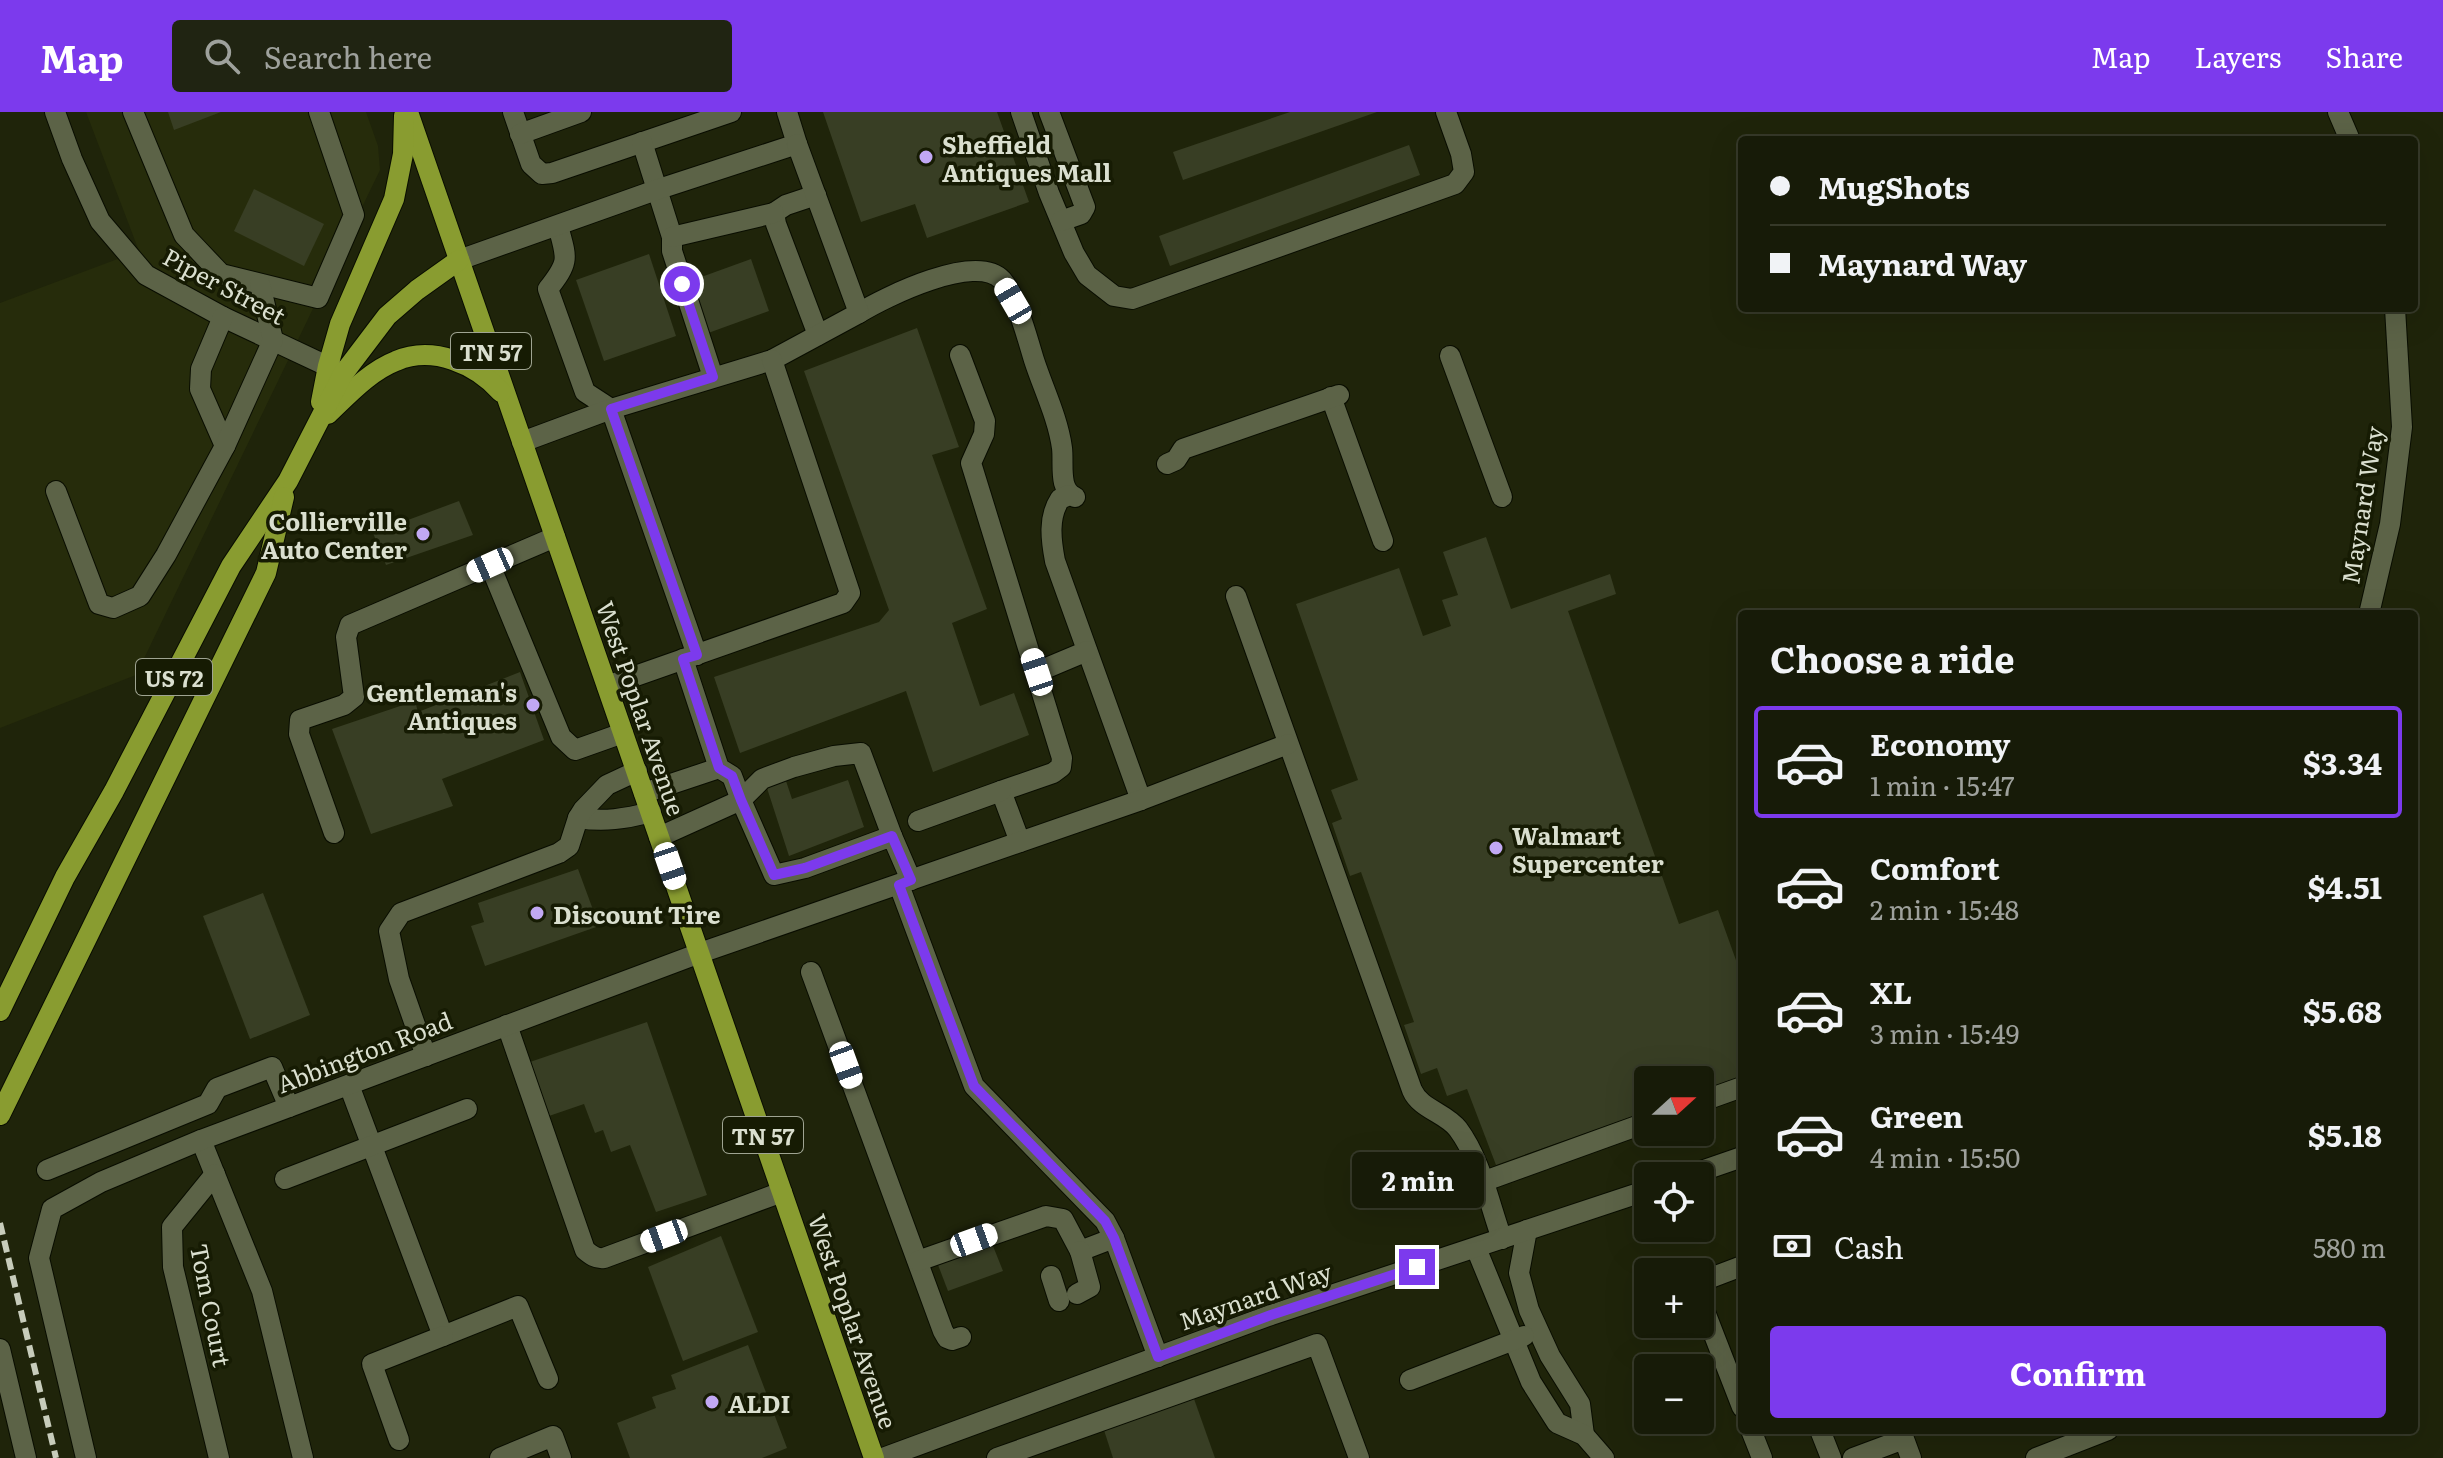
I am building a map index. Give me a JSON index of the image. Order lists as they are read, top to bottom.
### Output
{
  "streets": {
    "main road": ["TN 57", "US 72", "West Poplar Avenue"],
    "street": [
      "Piper Street",
      "Maynard Way",
      "Abbington Road",
      "Tom Court"
    ]
  },
  "crossings": [
    ["Piper Street", "US 72"],
    ["US 72", "West Poplar Avenue"],
    ["West Poplar Avenue", "Abbington Road"]
  ],
  "places": [
    "Sheffield Antiques Mall",
    "Collierville Auto Center",
    "Gentleman's Antiques",
    "Walmart Supercenter",
    "Discount Tire",
    "ALDI"
  ],
  "north": "right",
  "page": {
    "header": "Map",
    "search": "Search here",
    "nav": ["Map", "Layers", "Share"],
    "banner": ["MugShots", "Maynard Way"],
    "heading": "Choose a ride",
    "list": [
      {
        "name": "Economy",
        "note": "1 min · 15:47",
        "value": "$3.34"
      },
      {
        "name": "Comfort",
        "note": "2 min · 15:48",
        "value": "$4.51"
      },
      {
        "name": "XL",
        "note": "3 min · 15:49",
        "value": "$5.68"
      },
      {
        "name": "Green",
        "note": "4 min · 15:50",
        "value": "$5.18"
      }
    ],
    "map_buttons": ["+", "−"],
    "bubble": "2 min",
    "pay": ["Cash", "580 m"],
    "buttons": "Confirm"
  }
}
